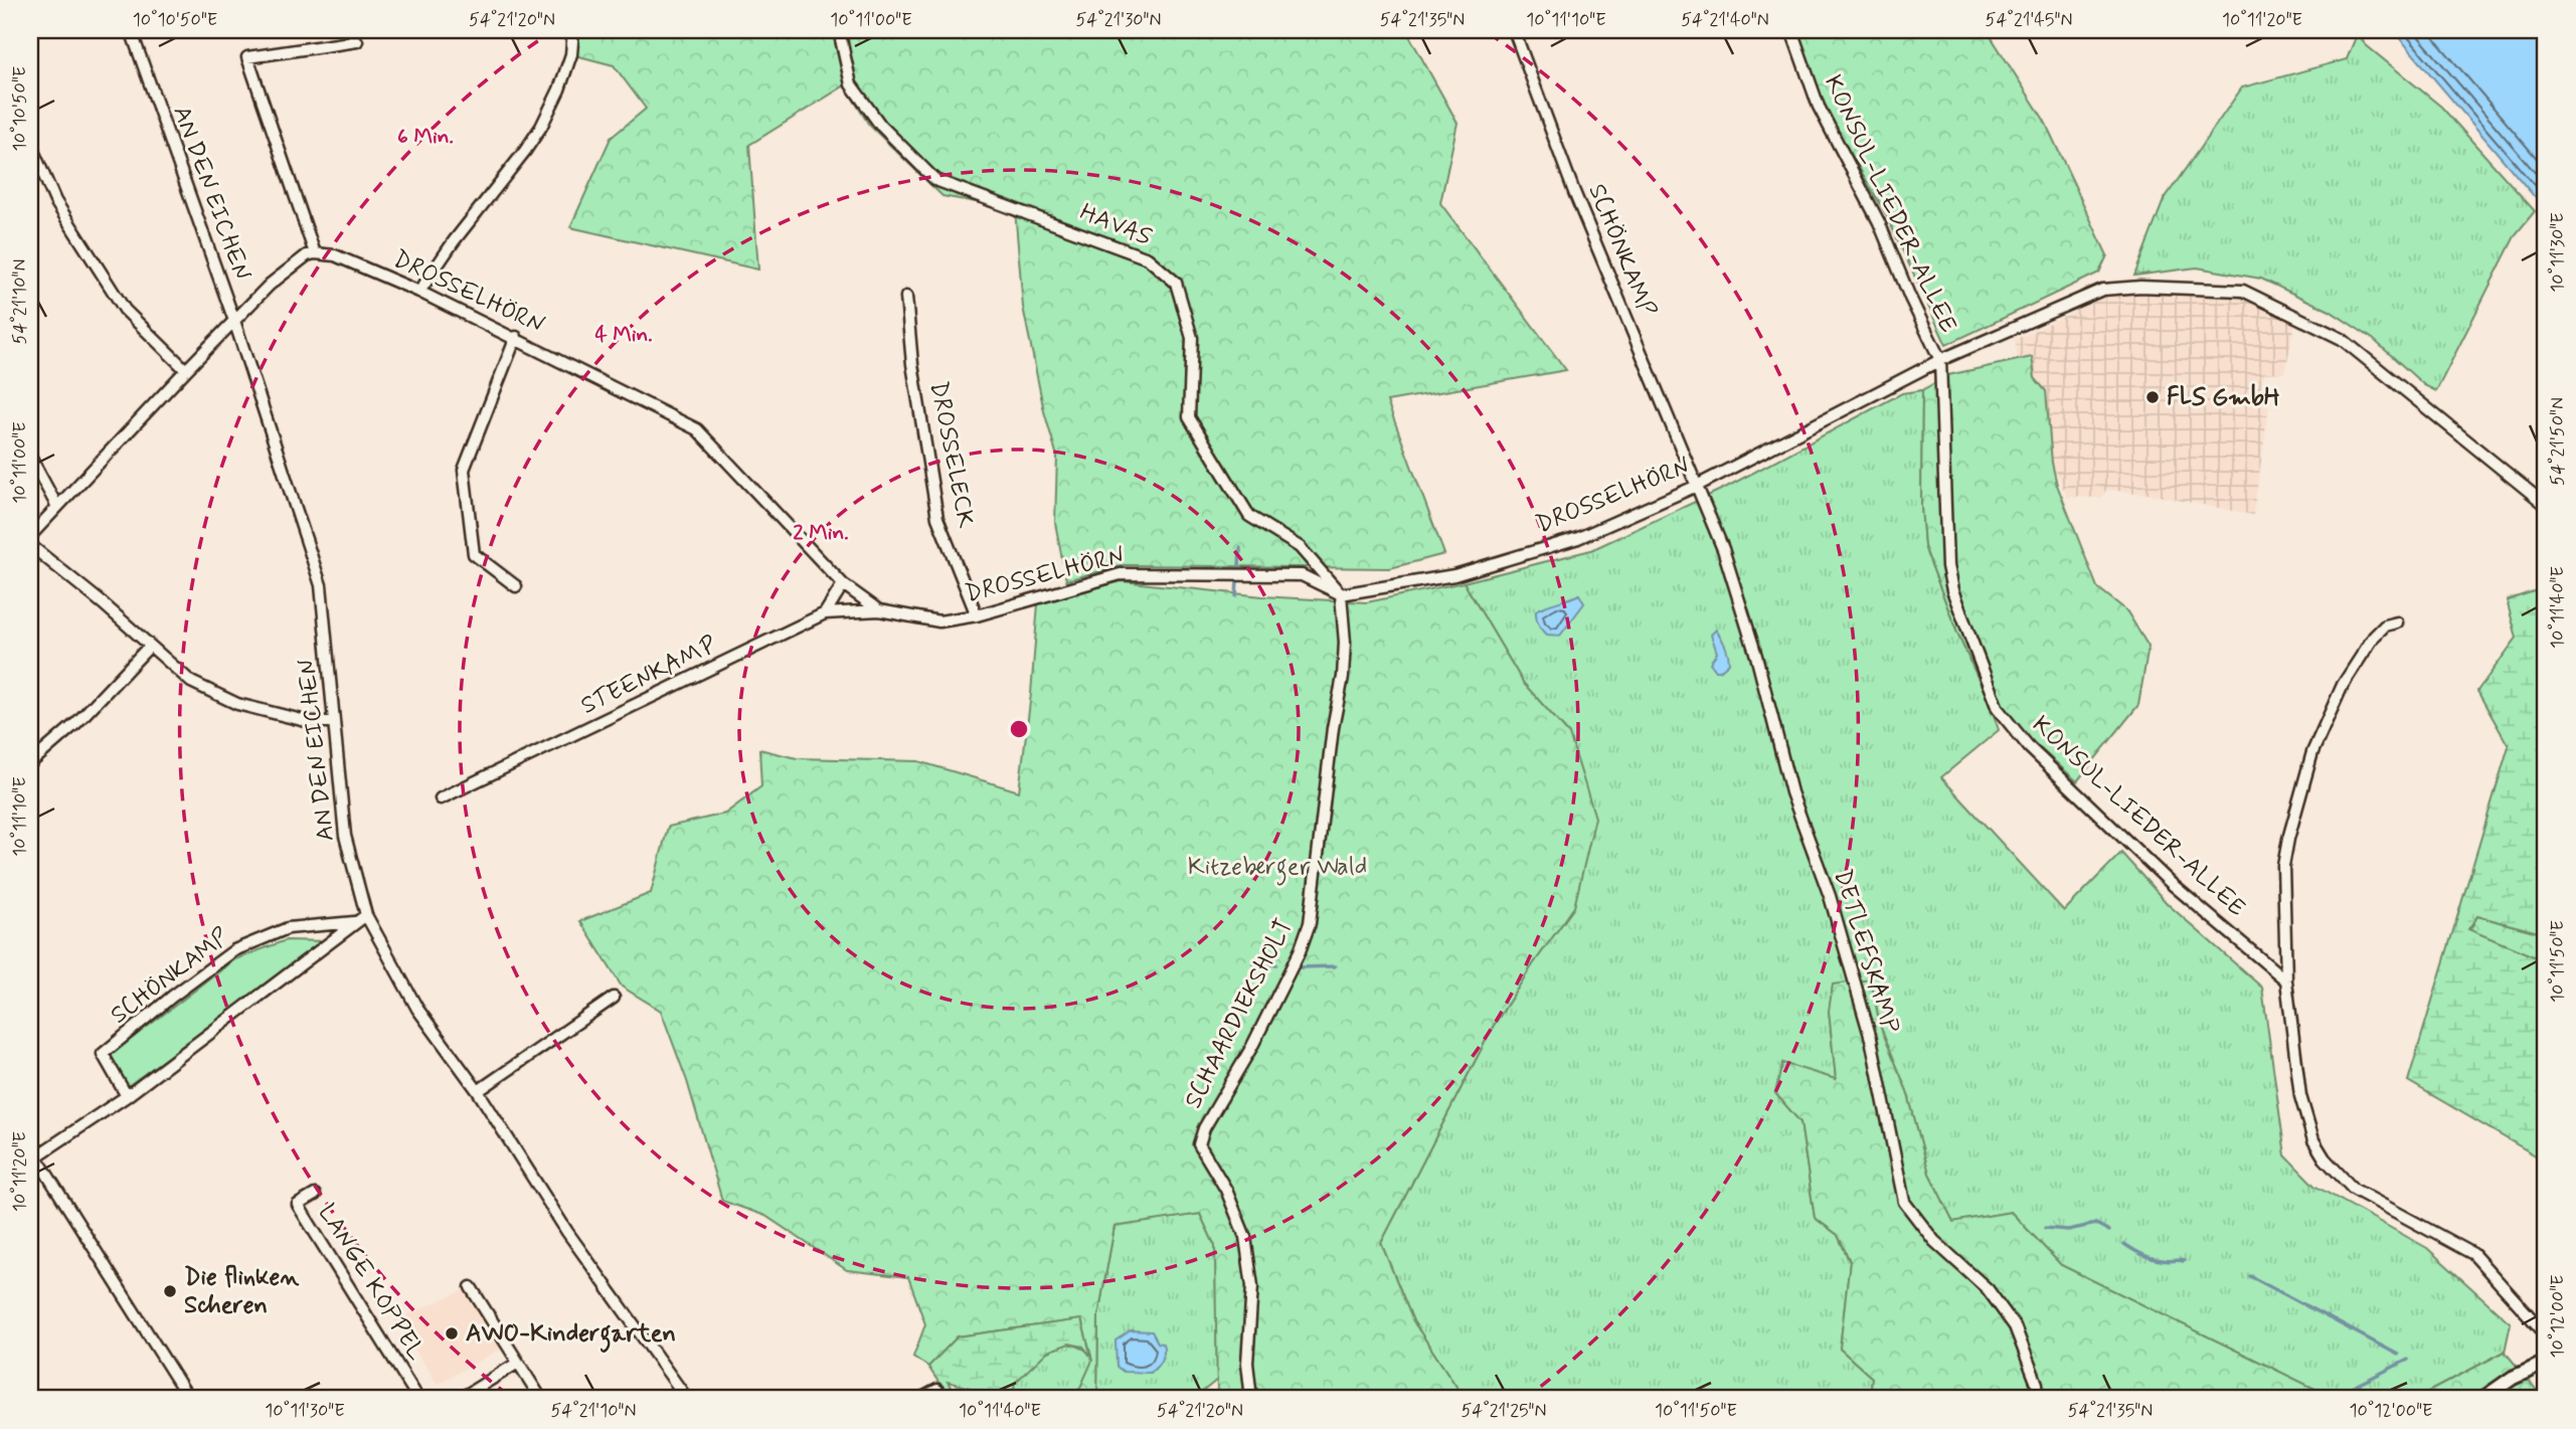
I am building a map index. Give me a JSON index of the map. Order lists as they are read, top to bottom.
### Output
{
  "streets": {
    "street": [
      "AN DEN EICHEN",
      "KONSUL-LIEDER-ALLEE",
      "HAVAS",
      "SCHÖNKAMP",
      "DROSSELHÖRN",
      "DROSSELECK",
      "STEENKAMP",
      "DETLEFSKAMP",
      "SCHAARDIEKSHOLT",
      "LANGE KOPPEL"
    ]
  },
  "crossings": [
    ["AN DEN EICHEN", "SCHÖNKAMP"],
    ["KONSUL-LIEDER-ALLEE", "DROSSELHÖRN"],
    ["HAVAS", "DROSSELHÖRN"],
    ["HAVAS", "SCHAARDIEKSHOLT"],
    ["SCHÖNKAMP", "DROSSELHÖRN"],
    ["SCHÖNKAMP", "DETLEFSKAMP"],
    ["DROSSELHÖRN", "DROSSELECK"],
    ["DROSSELHÖRN", "STEENKAMP"],
    ["DROSSELHÖRN", "DETLEFSKAMP"],
    ["DROSSELHÖRN", "SCHAARDIEKSHOLT"]
  ],
  "parks": ["Kitzeberger Wald"],
  "places": ["FLS GmbH", "Die flinken Scheren", "AWO-Kindergarten"],
  "coordinates": [
    "10°10'50\"E",
    "54°21'20\"N",
    "10°11'00\"E",
    "54°21'30\"N",
    "54°21'35\"N",
    "10°11'10\"E",
    "54°21'40\"N",
    "54°21'45\"N",
    "10°11'20\"E",
    "10°11'30\"E",
    "54°21'10\"N",
    "54°21'50\"N",
    "10°11'40\"E",
    "10°11'50\"E",
    "10°12'00\"E",
    "54°21'25\"N"
  ],
  "rings": ["6 Min.", "4 Min.", "2 Min."]
}
